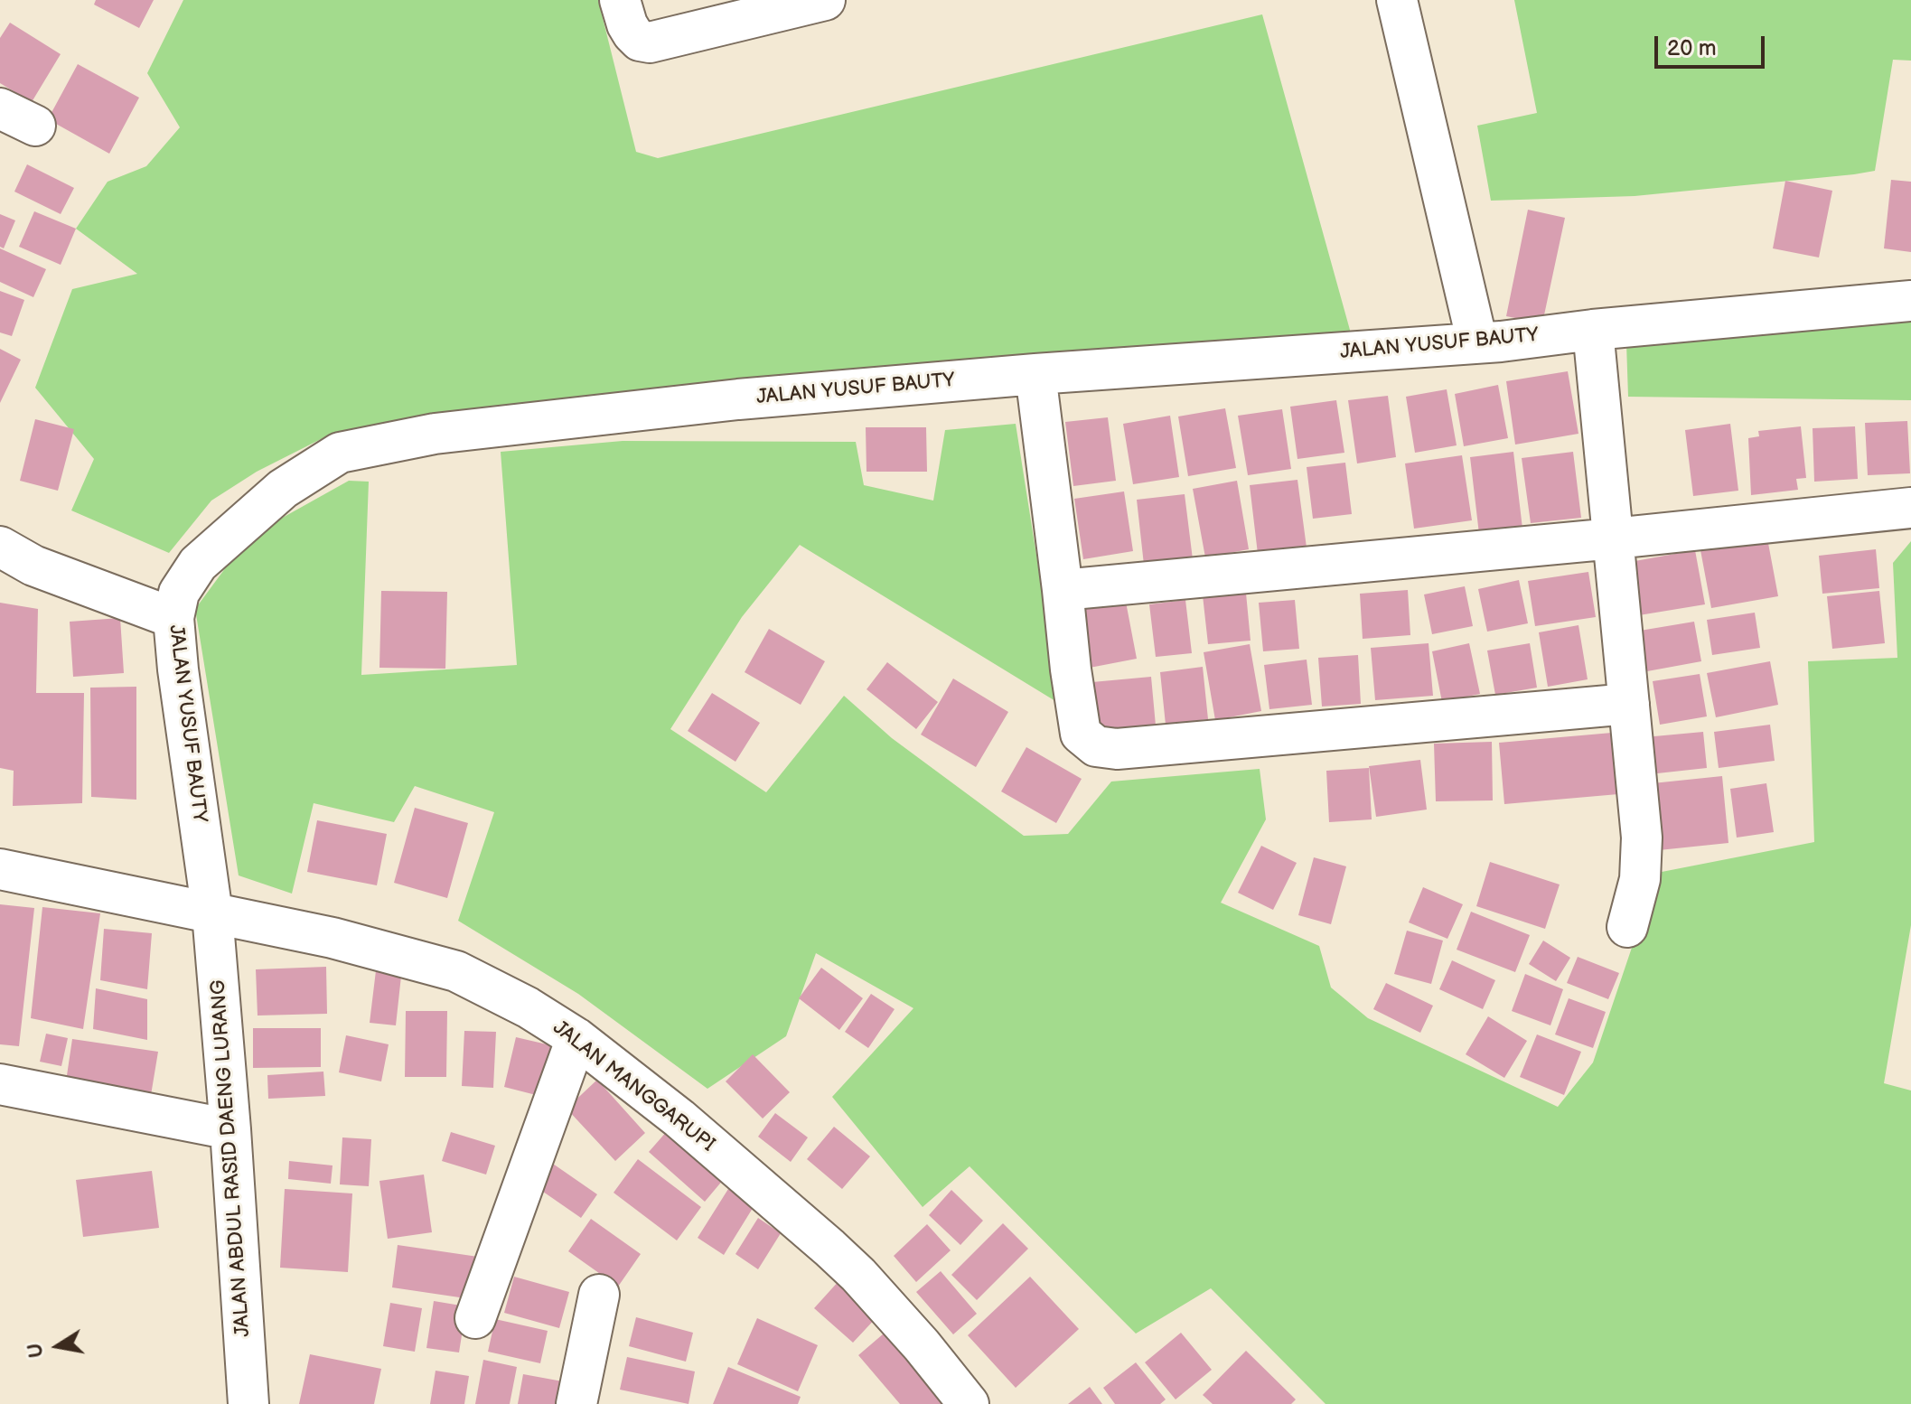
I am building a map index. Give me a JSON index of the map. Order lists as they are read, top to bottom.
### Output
{
  "streets": {
    "street": ["JALAN YUSUF BAUTY", "JALAN MANGGARUPI", "JALAN ABDUL RASID DAENG LURANG"]
  },
  "crossings": [
    ["JALAN YUSUF BAUTY", "JALAN MANGGARUPI"],
    ["JALAN YUSUF BAUTY", "JALAN ABDUL RASID DAENG LURANG"],
    ["JALAN MANGGARUPI", "JALAN ABDUL RASID DAENG LURANG"]
  ],
  "scale_bar": "20 m",
  "north": "left"
}
